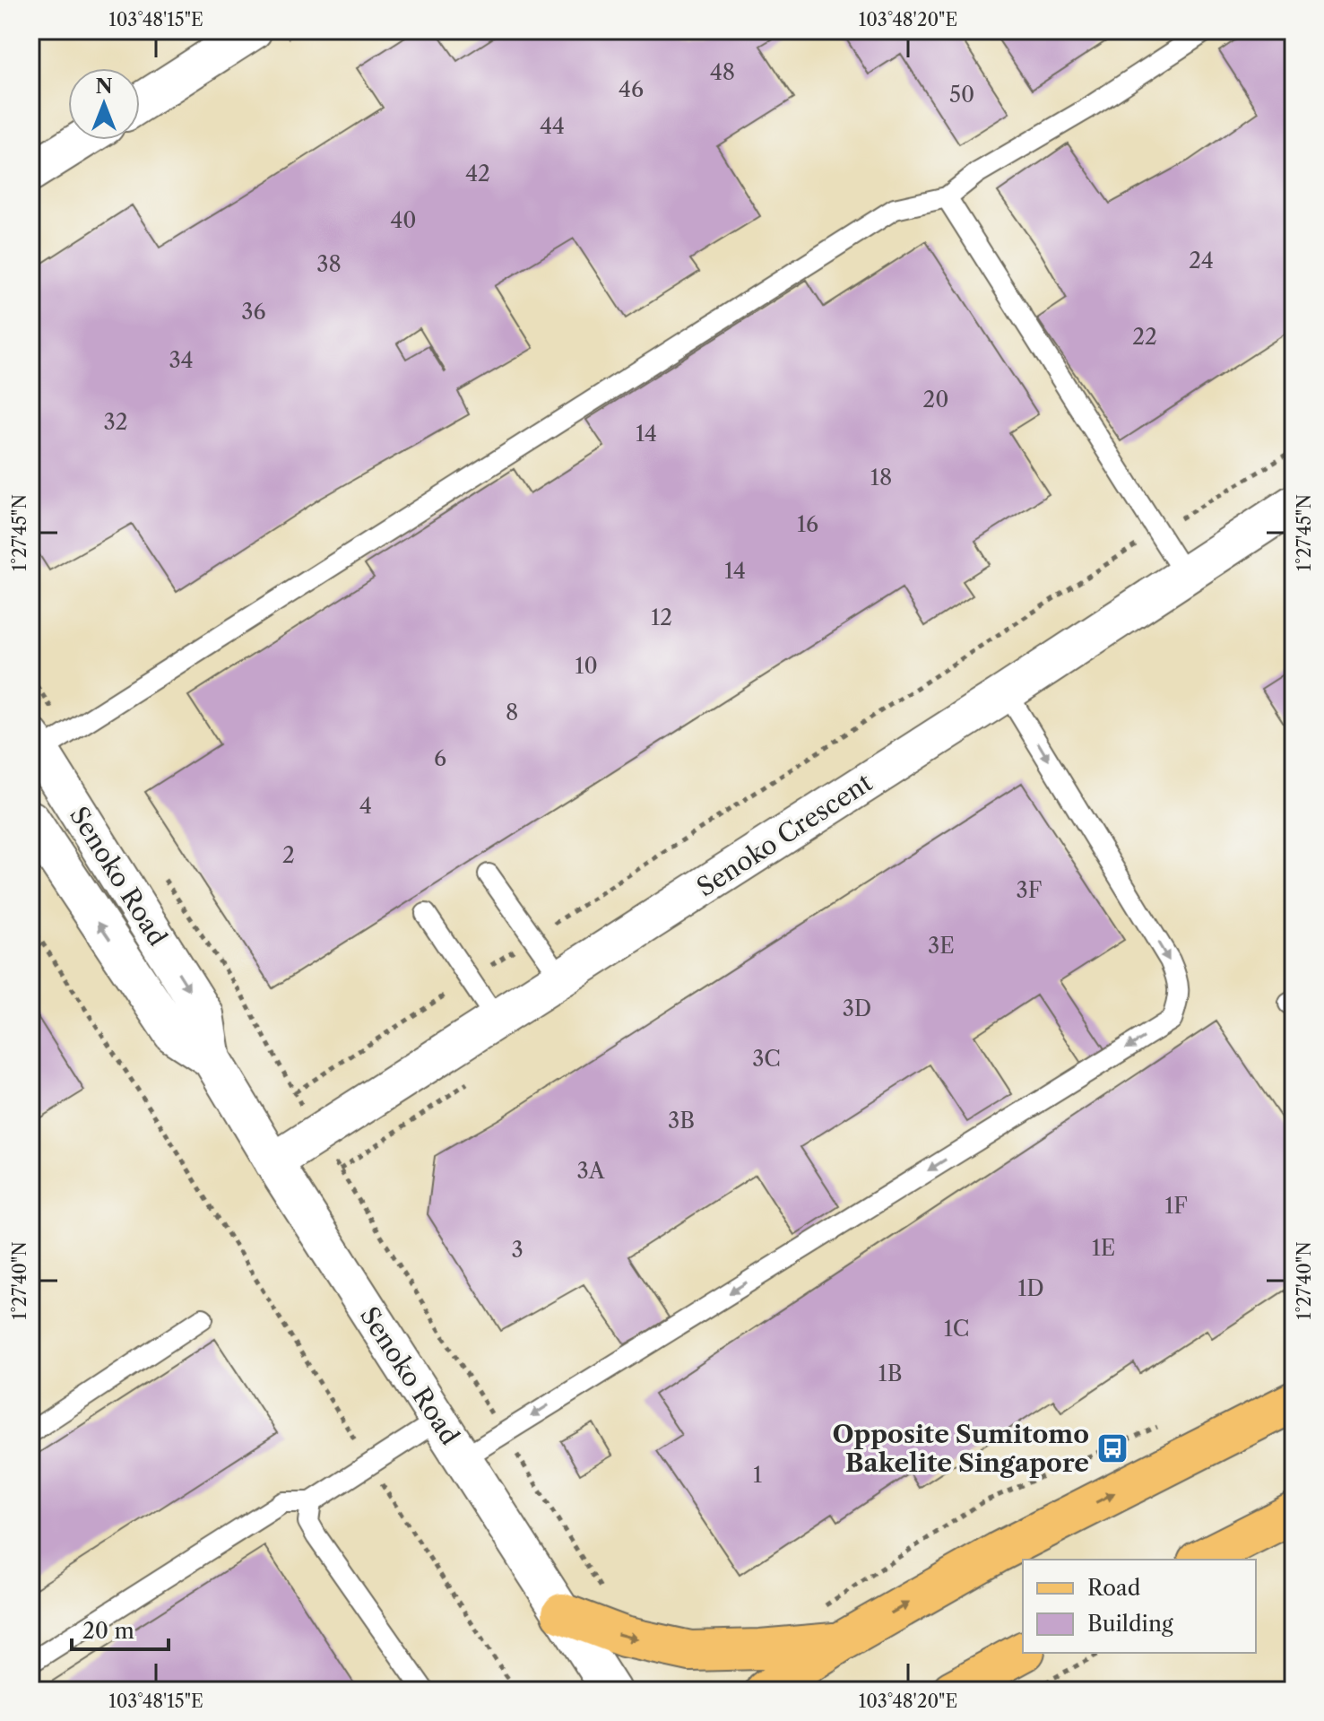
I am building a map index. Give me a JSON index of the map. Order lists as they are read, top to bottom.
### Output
{
  "streets": {
    "street": ["Senoko Crescent", "Senoko Road"]
  },
  "crossings": [
    ["Senoko Crescent", "Senoko Road"]
  ],
  "places": {
    "bus stop": ["Opposite Sumitomo Bakelite Singapore"]
  },
  "house_numbers": [
    "48",
    "46",
    "50",
    "44",
    "42",
    "40",
    "24",
    "38",
    "36",
    "22",
    "34",
    "20",
    "32",
    "14",
    "18",
    "16",
    "14",
    "12",
    "10",
    "8",
    "6",
    "4",
    "2",
    "3F",
    "3E",
    "3D",
    "3C",
    "3B",
    "3A",
    "1F",
    "1E",
    "3",
    "1D",
    "1C",
    "1B",
    "1"
  ],
  "legend": ["Road", "Building"],
  "scale_bar": "20 m",
  "north": "top",
  "coordinates": [
    "103°48'15\"E",
    "103°48'20\"E",
    "1°27'45\"N",
    "1°27'40\"N"
  ]
}
